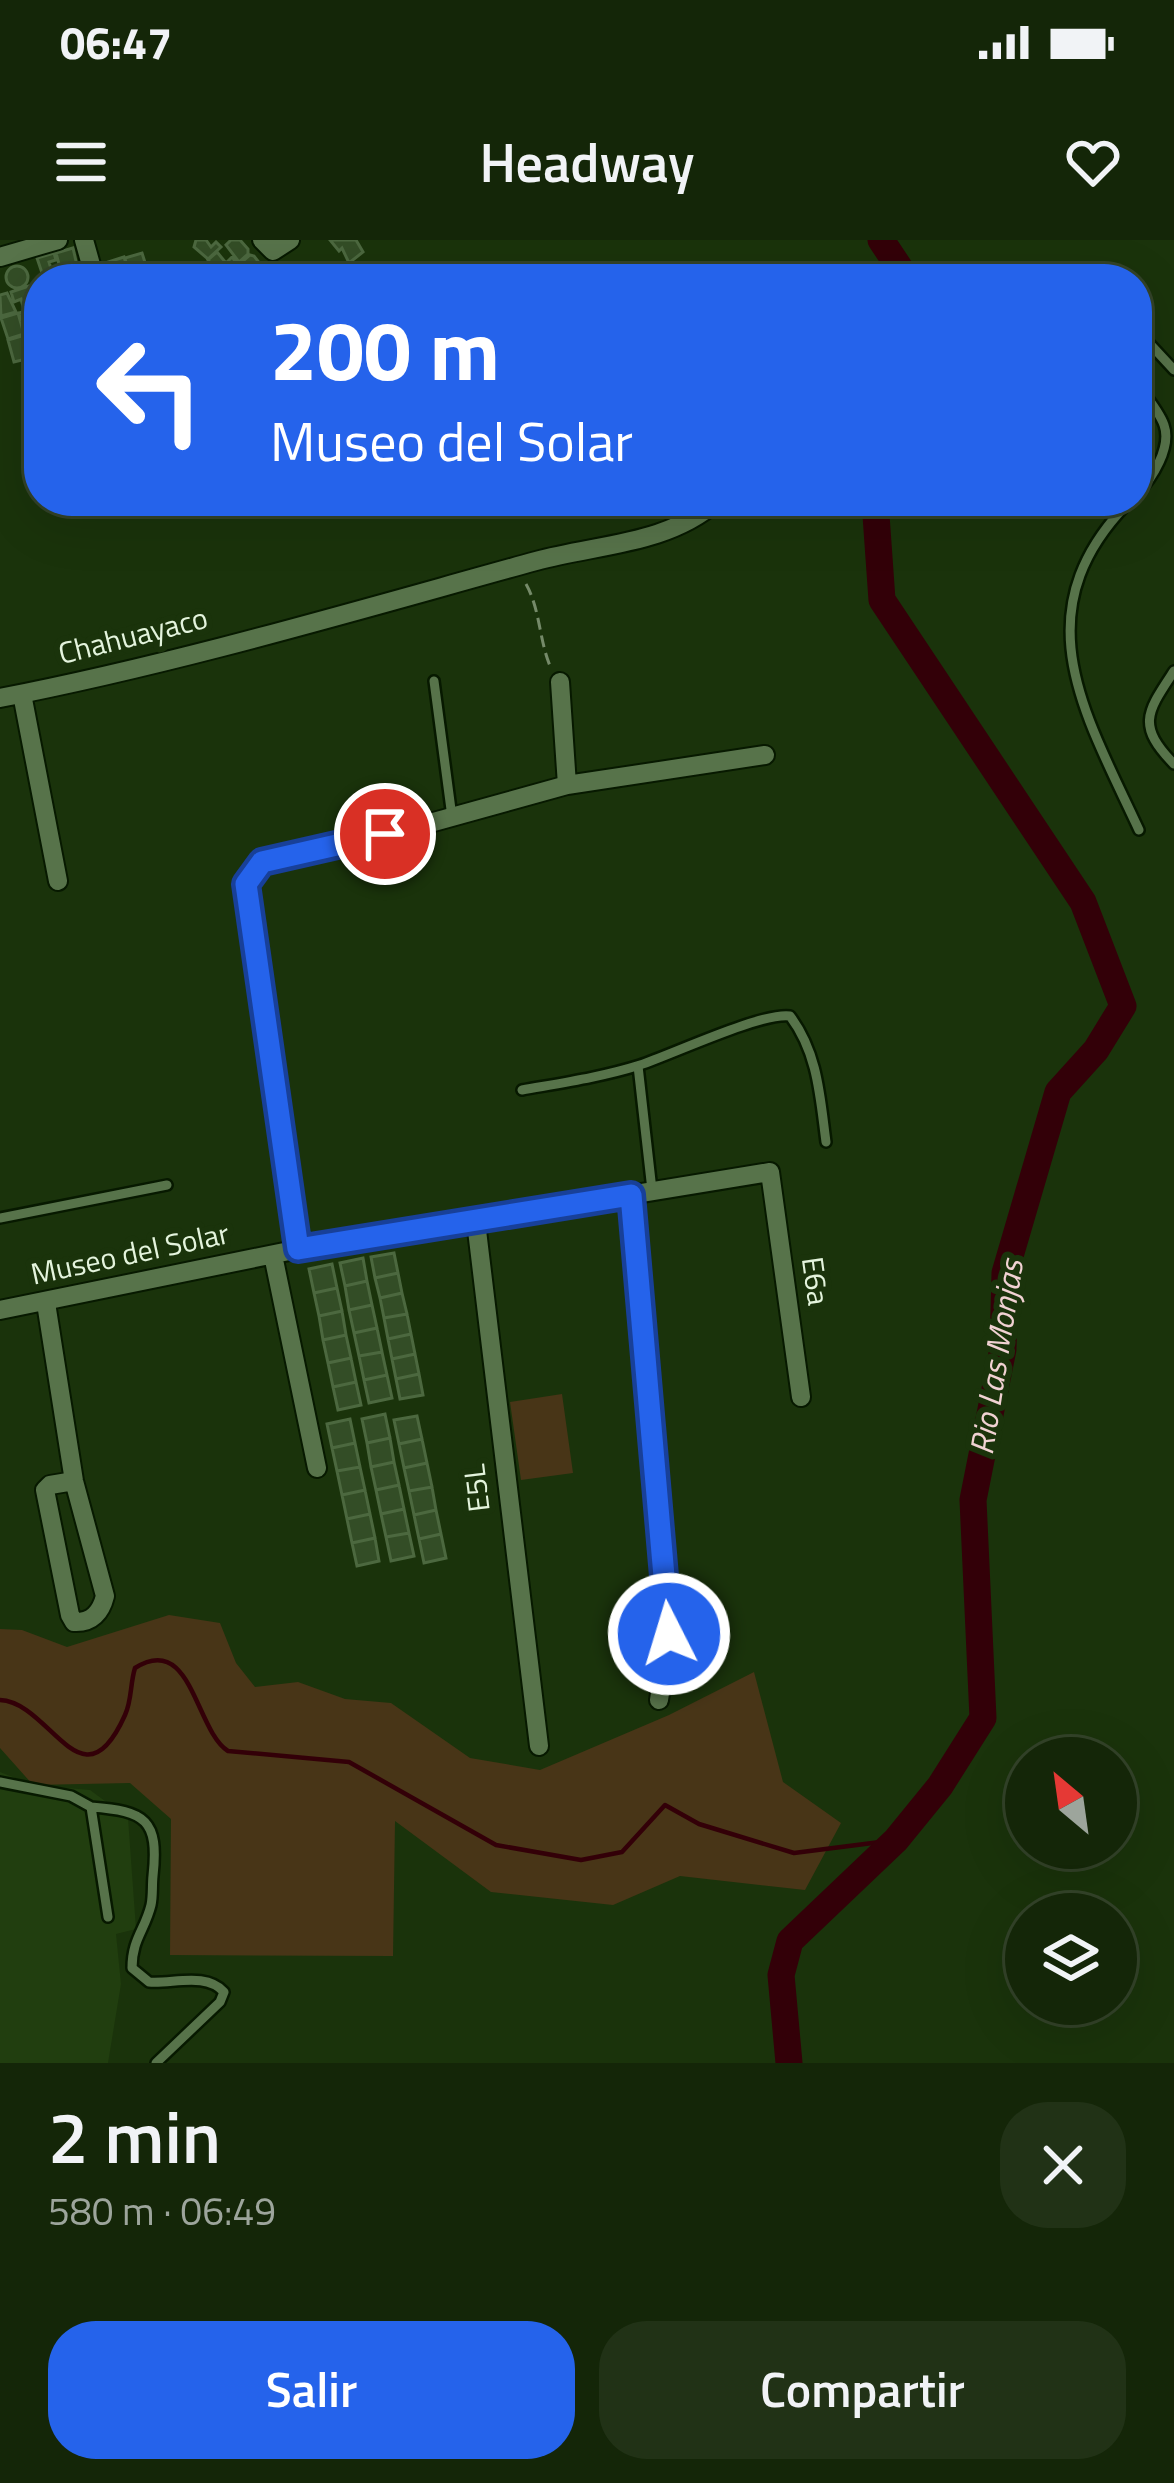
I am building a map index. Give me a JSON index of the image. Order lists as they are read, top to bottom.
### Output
{
  "streets": {
    "street": [
      "Chahuayaco",
      "Museo del Solar",
      "E6a",
      "E5L"
    ]
  },
  "crossings": [
    ["Museo del Solar", "E6a"],
    ["Museo del Solar", "E5L"]
  ],
  "water": ["Rio Las Monjas"],
  "north": "top left",
  "page": {
    "status": "06:47",
    "header": "Headway",
    "turn": ["200 m", "Museo del Solar"],
    "heading": ["2 min", "580 m · 06:49"],
    "buttons": ["Salir", "Compartir"]
  }
}
